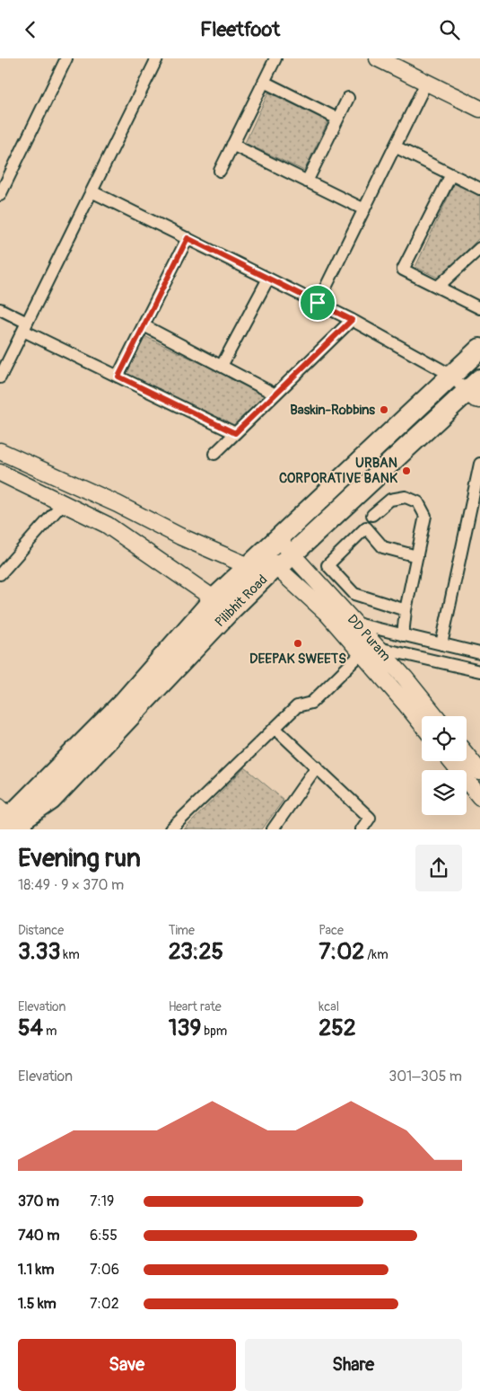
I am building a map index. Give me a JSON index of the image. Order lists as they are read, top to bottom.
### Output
{
  "streets": {
    "highway": ["Pilibhit Road"],
    "street": ["DD Puram"]
  },
  "crossings": [
    ["Pilibhit Road", "DD Puram"]
  ],
  "places": ["Baskin-Robbins", "URBAN CORPORATIVE BANK", "DEEPAK SWEETS"],
  "page": {
    "header": "Fleetfoot",
    "heading": ["Evening run", "18:49 · 9 × 370 m"],
    "stats": [
      ["Distance", "3.33 km"],
      ["Time", "23:25"],
      ["Pace", "7:02 /km"],
      ["Elevation", "54 m"],
      ["Heart rate", "139 bpm"],
      ["kcal", "252"]
    ],
    "chart": ["Elevation", "301–305 m"],
    "list": [
      {
        "name": "370 m",
        "note": "7:19"
      },
      {
        "name": "740 m",
        "note": "6:55"
      },
      {
        "name": "1.1 km",
        "note": "7:06"
      },
      {
        "name": "1.5 km",
        "note": "7:02"
      }
    ],
    "buttons": ["Save", "Share"]
  }
}
